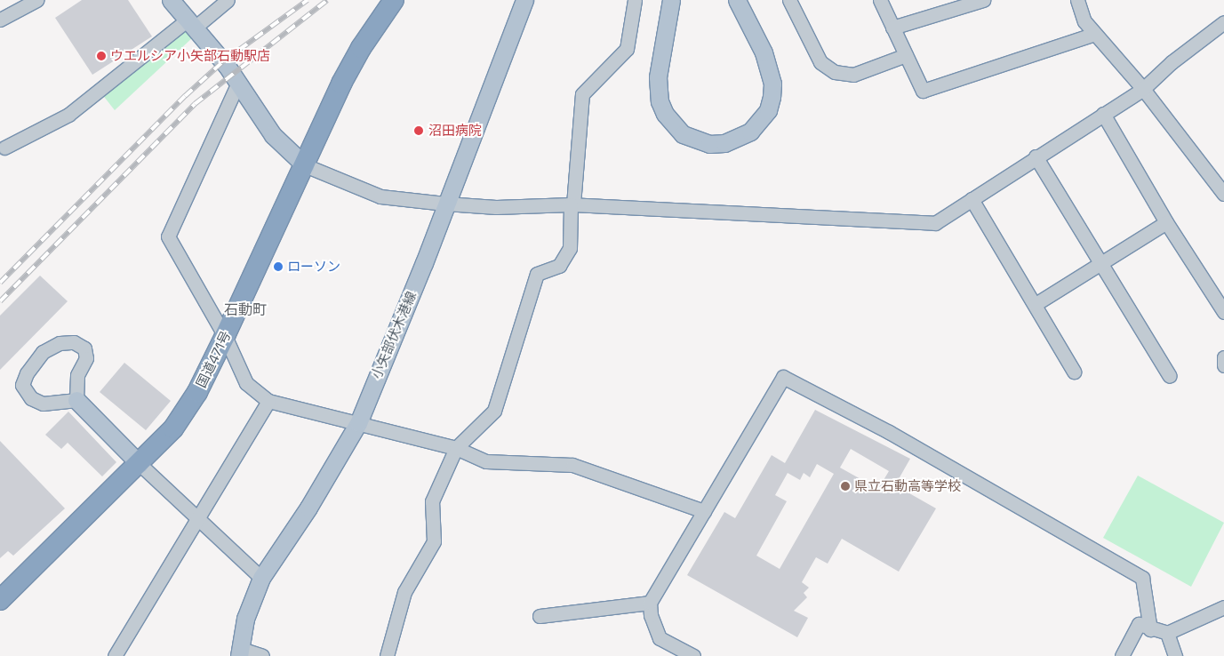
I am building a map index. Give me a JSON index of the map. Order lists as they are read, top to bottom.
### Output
{
  "streets": {
    "highway": ["国道471号"],
    "main road": ["小矢部伏木港線"]
  },
  "districts": ["石動町"],
  "places": [
    "ウエルシア小矢部石動駅店",
    "沼田病院",
    "ローソン",
    "県立石動高等学校"
  ]
}
